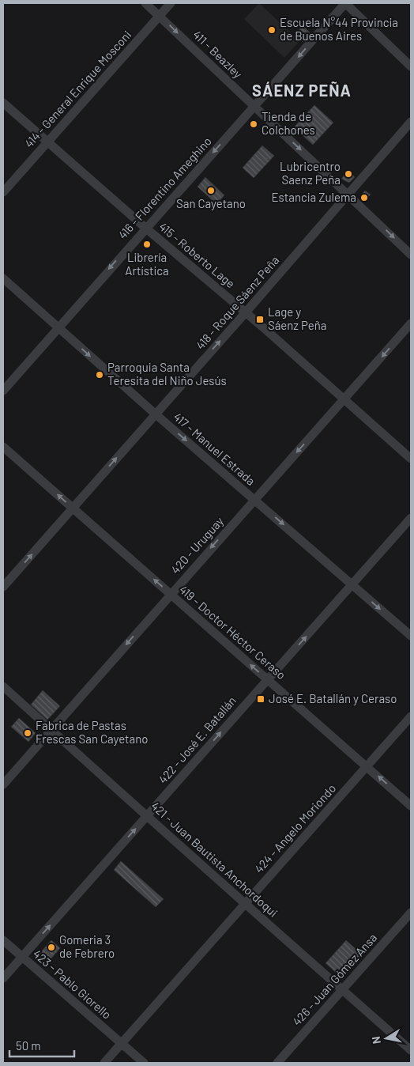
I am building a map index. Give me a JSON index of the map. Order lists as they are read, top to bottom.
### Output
{
  "streets": {
    "street": [
      "411 - Beazley",
      "414 - General Enrique Mosconi",
      "416 - Florentino Ameghino",
      "415 - Roberto Lage",
      "418 - Roque Sáenz Peña",
      "417 - Manuel Estrada",
      "420 - Uruguay",
      "419 - Doctor Héctor Ceraso",
      "422 - José E. Batallán",
      "424 - Angelo Moriondo",
      "421 - Juan Bautista Anchordoqui",
      "426 - Juan Gómez Ansa",
      "423 - Pablo Giorello"
    ]
  },
  "crossings": [
    ["411 - Beazley", "414 - General Enrique Mosconi"],
    ["411 - Beazley", "416 - Florentino Ameghino"],
    ["411 - Beazley", "418 - Roque Sáenz Peña"],
    ["414 - General Enrique Mosconi", "415 - Roberto Lage"],
    ["416 - Florentino Ameghino", "415 - Roberto Lage"],
    ["416 - Florentino Ameghino", "417 - Manuel Estrada"],
    ["415 - Roberto Lage", "418 - Roque Sáenz Peña"],
    ["415 - Roberto Lage", "420 - Uruguay"],
    ["418 - Roque Sáenz Peña", "417 - Manuel Estrada"],
    ["418 - Roque Sáenz Peña", "419 - Doctor Héctor Ceraso"],
    ["417 - Manuel Estrada", "420 - Uruguay"],
    ["417 - Manuel Estrada", "422 - José E. Batallán"],
    ["420 - Uruguay", "419 - Doctor Héctor Ceraso"],
    ["420 - Uruguay", "421 - Juan Bautista Anchordoqui"],
    ["419 - Doctor Héctor Ceraso", "422 - José E. Batallán"],
    ["419 - Doctor Héctor Ceraso", "424 - Angelo Moriondo"],
    ["422 - José E. Batallán", "421 - Juan Bautista Anchordoqui"],
    ["422 - José E. Batallán", "423 - Pablo Giorello"],
    ["424 - Angelo Moriondo", "421 - Juan Bautista Anchordoqui"],
    ["424 - Angelo Moriondo", "423 - Pablo Giorello"],
    ["421 - Juan Bautista Anchordoqui", "426 - Juan Gómez Ansa"]
  ],
  "one_way": [
    "411 - Beazley",
    "416 - Florentino Ameghino",
    "418 - Roque Sáenz Peña",
    "417 - Manuel Estrada",
    "420 - Uruguay",
    "419 - Doctor Héctor Ceraso",
    "422 - José E. Batallán"
  ],
  "districts": ["SÁENZ PEÑA"],
  "places": {
    "other": [
      "Escuela N°44 Provincia de Buenos Aires",
      "Tienda de Colchones",
      "Lubricentro Saenz Peña",
      "San Cayetano",
      "Estancia Zulema",
      "Librería Artística",
      "Parroquia Santa Teresita del Niño Jesús",
      "Fabrica de Pastas Frescas San Cayetano",
      "Gomeria 3 de Febrero"
    ],
    "transit": ["Lage y Sáenz Peña", "José E. Batallán y Ceraso"]
  },
  "scale_bar": "50 m",
  "north": "left"
}
